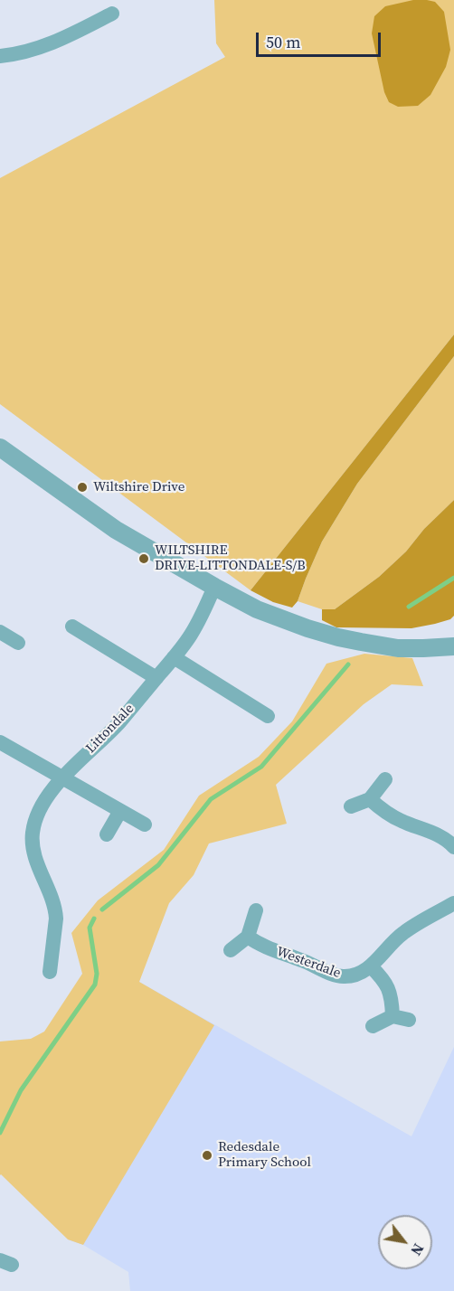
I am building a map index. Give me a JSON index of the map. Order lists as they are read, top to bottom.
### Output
{
  "streets": {
    "street": ["Littondale", "Westerdale"]
  },
  "places": ["Wiltshire Drive", "WILTSHIRE DRIVE-LITTONDALE-S/B", "Redesdale Primary School"],
  "scale_bar": "50 m",
  "north": "bottom right"
}
